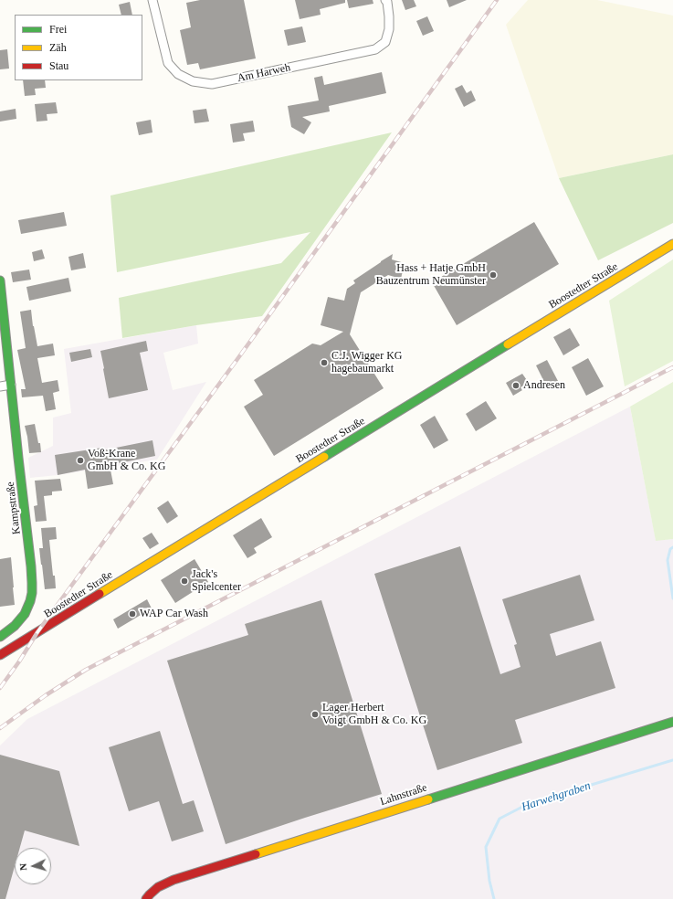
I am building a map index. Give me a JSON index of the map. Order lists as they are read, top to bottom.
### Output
{
  "streets": {
    "street": [
      "Am Harweh",
      "Boostedter Straße",
      "Kampstraße",
      "Lahnstraße"
    ]
  },
  "water": ["Harwehgraben"],
  "places": [
    "Hass + Hatje GmbH Bauzentrum Neumünster",
    "C.J. Wigger KG hagebaumarkt",
    "Andresen",
    "Voß-Krane GmbH & Co. KG",
    "Jack's Spielcenter",
    "WAP Car Wash",
    "Lager Herbert Voigt GmbH & Co. KG"
  ],
  "legend": ["Frei", "Zäh", "Stau"],
  "north": "left"
}
